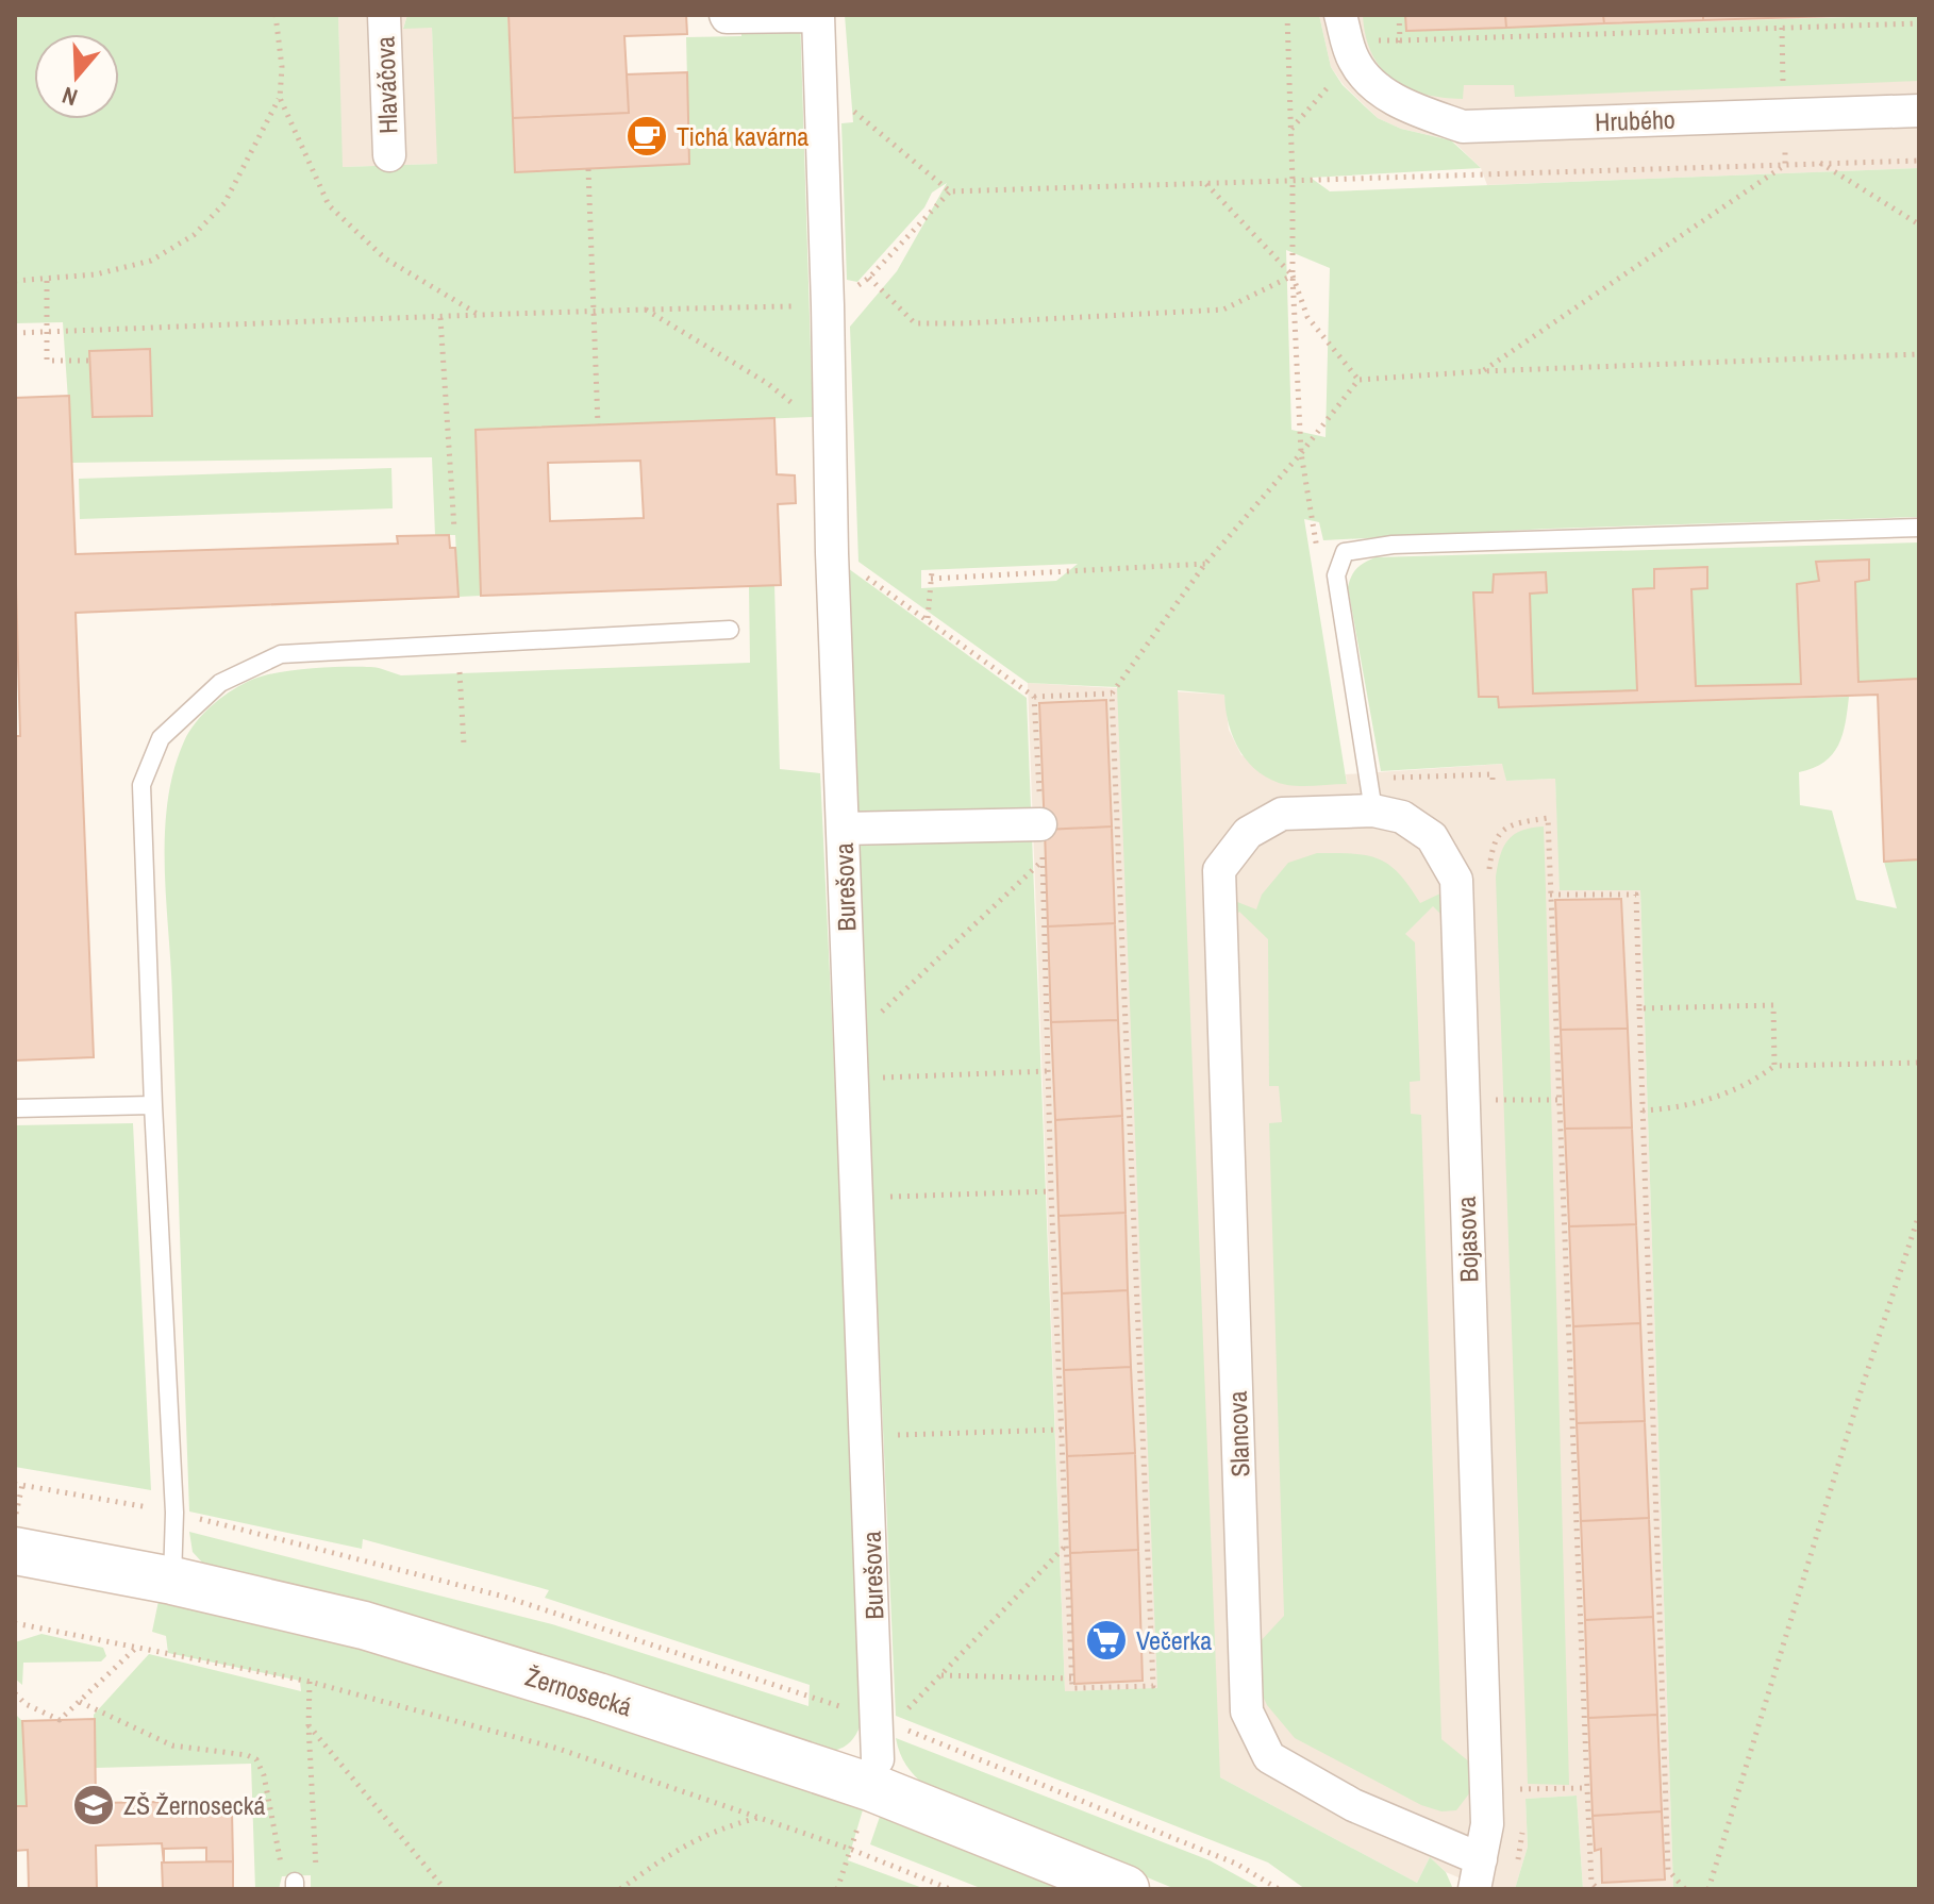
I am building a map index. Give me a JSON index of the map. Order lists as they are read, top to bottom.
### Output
{
  "streets": {
    "street": [
      "Hlaváčova",
      "Hrubého",
      "Burešova",
      "Bojasova",
      "Slancova",
      "Žernosecká"
    ]
  },
  "crossings": [
    ["Bojasova", "Slancova"]
  ],
  "places": {
    "cafe": ["Tichá kavárna"],
    "supermarket": ["Večerka"],
    "school or university": ["ZŠ Žernosecká"]
  },
  "north": "bottom"
}
